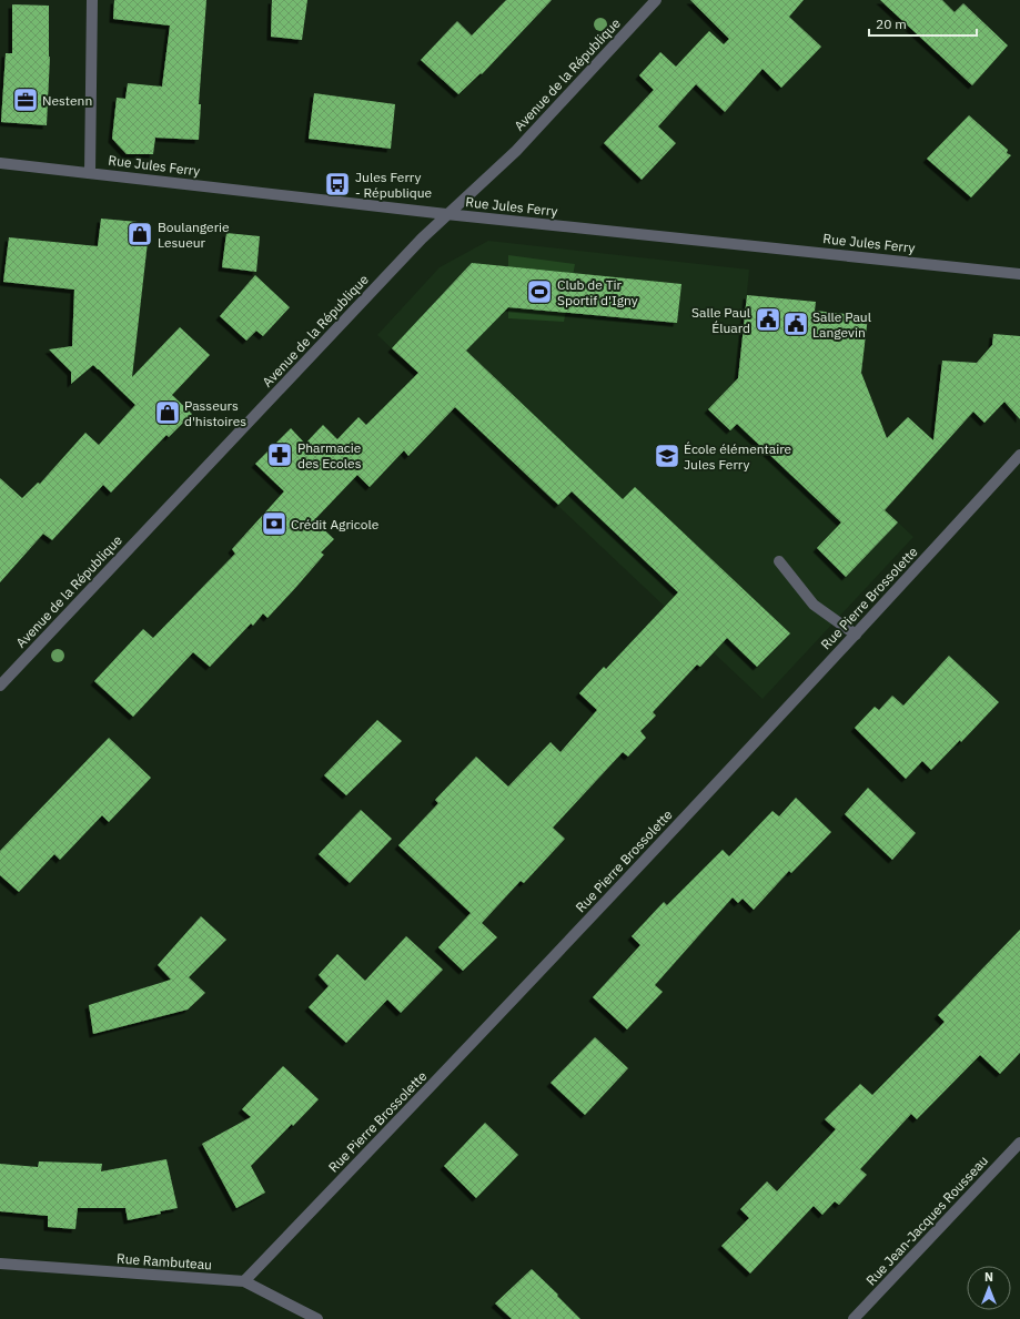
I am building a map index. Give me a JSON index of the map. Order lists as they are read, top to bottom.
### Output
{
  "streets": {
    "street": [
      "Avenue de la République",
      "Rue Jules Ferry",
      "Rue Pierre Brossolette",
      "Rue Jean-Jacques Rousseau",
      "Rue Rambuteau"
    ]
  },
  "crossings": [
    ["Avenue de la République", "Rue Jules Ferry"],
    ["Rue Pierre Brossolette", "Rue Rambuteau"]
  ],
  "places": {
    "office": ["Nestenn"],
    "bus stop": ["Jules Ferry - République"],
    "shop": ["Boulangerie Lesueur", "Passeurs d'histoires"],
    "sports": ["Club de Tir Sportif d'Igny"],
    "public building": ["Salle Paul Éluard", "Salle Paul Langevin"],
    "pharmacy": ["Pharmacie des Ecoles"],
    "school or university": ["École élémentaire Jules Ferry"],
    "bank": ["Crédit Agricole"]
  },
  "scale_bar": "20 m",
  "north": "top"
}
